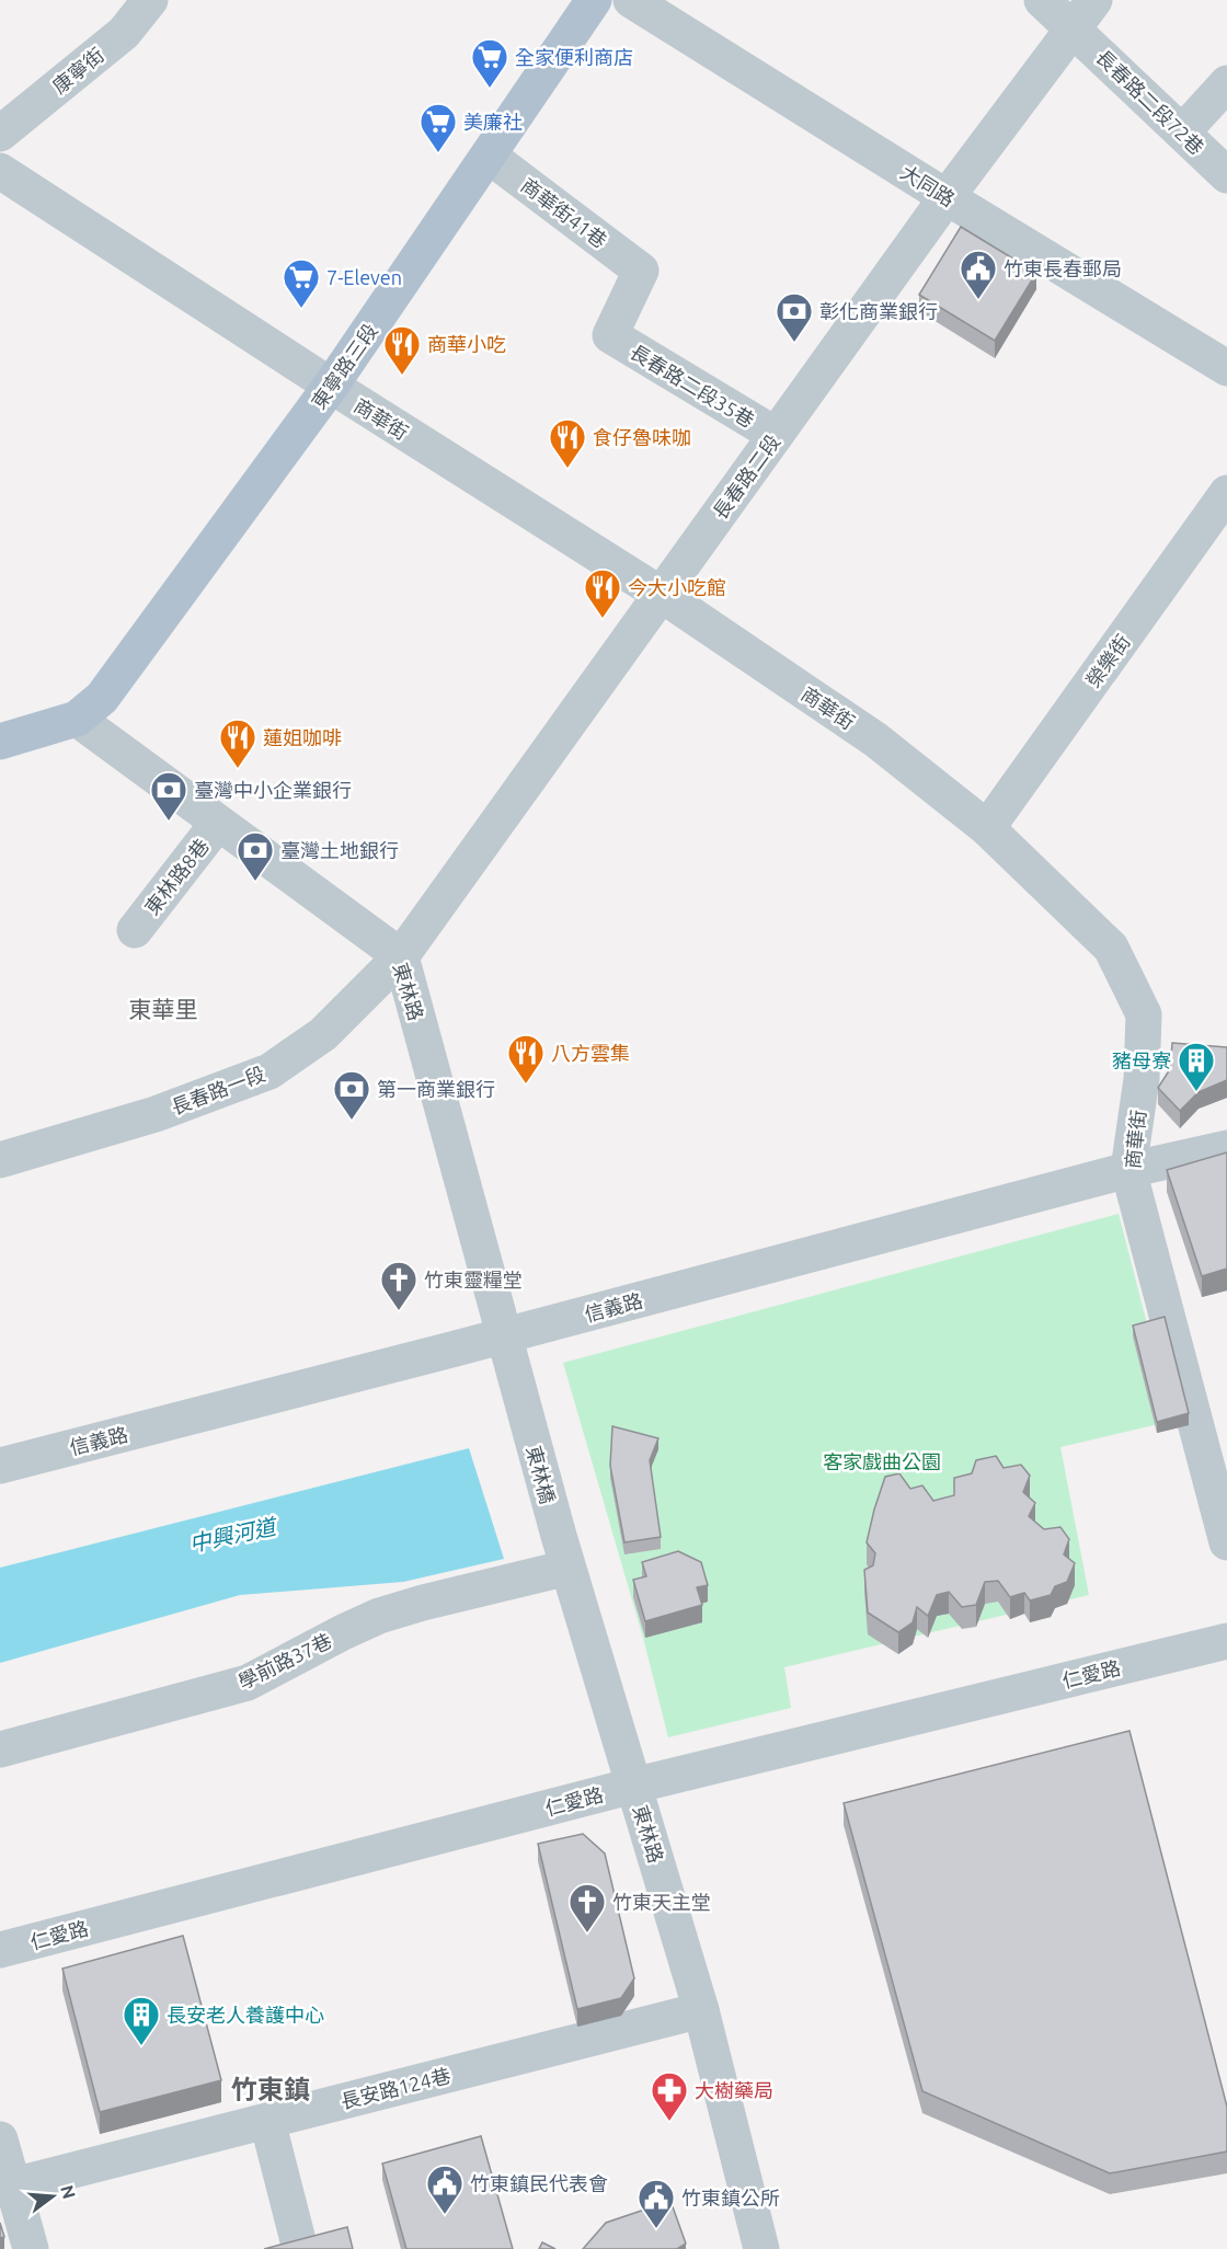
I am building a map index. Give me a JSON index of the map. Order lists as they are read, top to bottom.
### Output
{
  "streets": {
    "main road": ["東寧路三段"],
    "street": [
      "康寧街",
      "長春路二段72巷",
      "大同路",
      "商華街41巷",
      "長春路二段35巷",
      "商華街",
      "長春路二段",
      "榮樂街",
      "東林路8巷",
      "東林路",
      "長春路一段",
      "信義路",
      "東林橋",
      "學前路37巷",
      "仁愛路",
      "長安路124巷"
    ]
  },
  "crossings": [
    ["長春路二段72巷", "長春路二段"],
    ["大同路", "長春路二段"],
    ["商華街41巷", "東寧路三段"],
    ["商華街41巷", "長春路二段35巷"],
    ["東寧路三段", "商華街"],
    ["東寧路三段", "東林路"],
    ["長春路二段35巷", "長春路二段"],
    ["商華街", "長春路二段"],
    ["商華街", "榮樂街"],
    ["商華街", "信義路"],
    ["長春路二段", "東林路"],
    ["長春路二段", "長春路一段"],
    ["東林路8巷", "東林路"],
    ["東林路", "長春路一段"],
    ["東林路", "信義路"],
    ["東林路", "東林橋"],
    ["東林路", "學前路37巷"],
    ["東林路", "仁愛路"],
    ["東林路", "長安路124巷"],
    ["東林橋", "學前路37巷"]
  ],
  "districts": ["東華里", "竹東鎮"],
  "water": ["中興河道"],
  "parks": ["客家戲曲公園"],
  "places": {
    "supermarket": ["全家便利商店", "美廉社", "7-Eleven"],
    "public building": ["竹東長春郵局", "竹東鎮民代表會", "竹東鎮公所"],
    "bank": [
      "彰化商業銀行",
      "臺灣中小企業銀行",
      "臺灣土地銀行",
      "第一商業銀行"
    ],
    "restaurant": [
      "商華小吃",
      "食仔魯味咖",
      "今大小吃館",
      "蓮姐咖啡",
      "八方雲集"
    ],
    "building": ["豬母寮", "長安老人養護中心"],
    "church": ["竹東靈糧堂", "竹東天主堂"],
    "pharmacy": ["大樹藥局"]
  },
  "north": "right"
}
